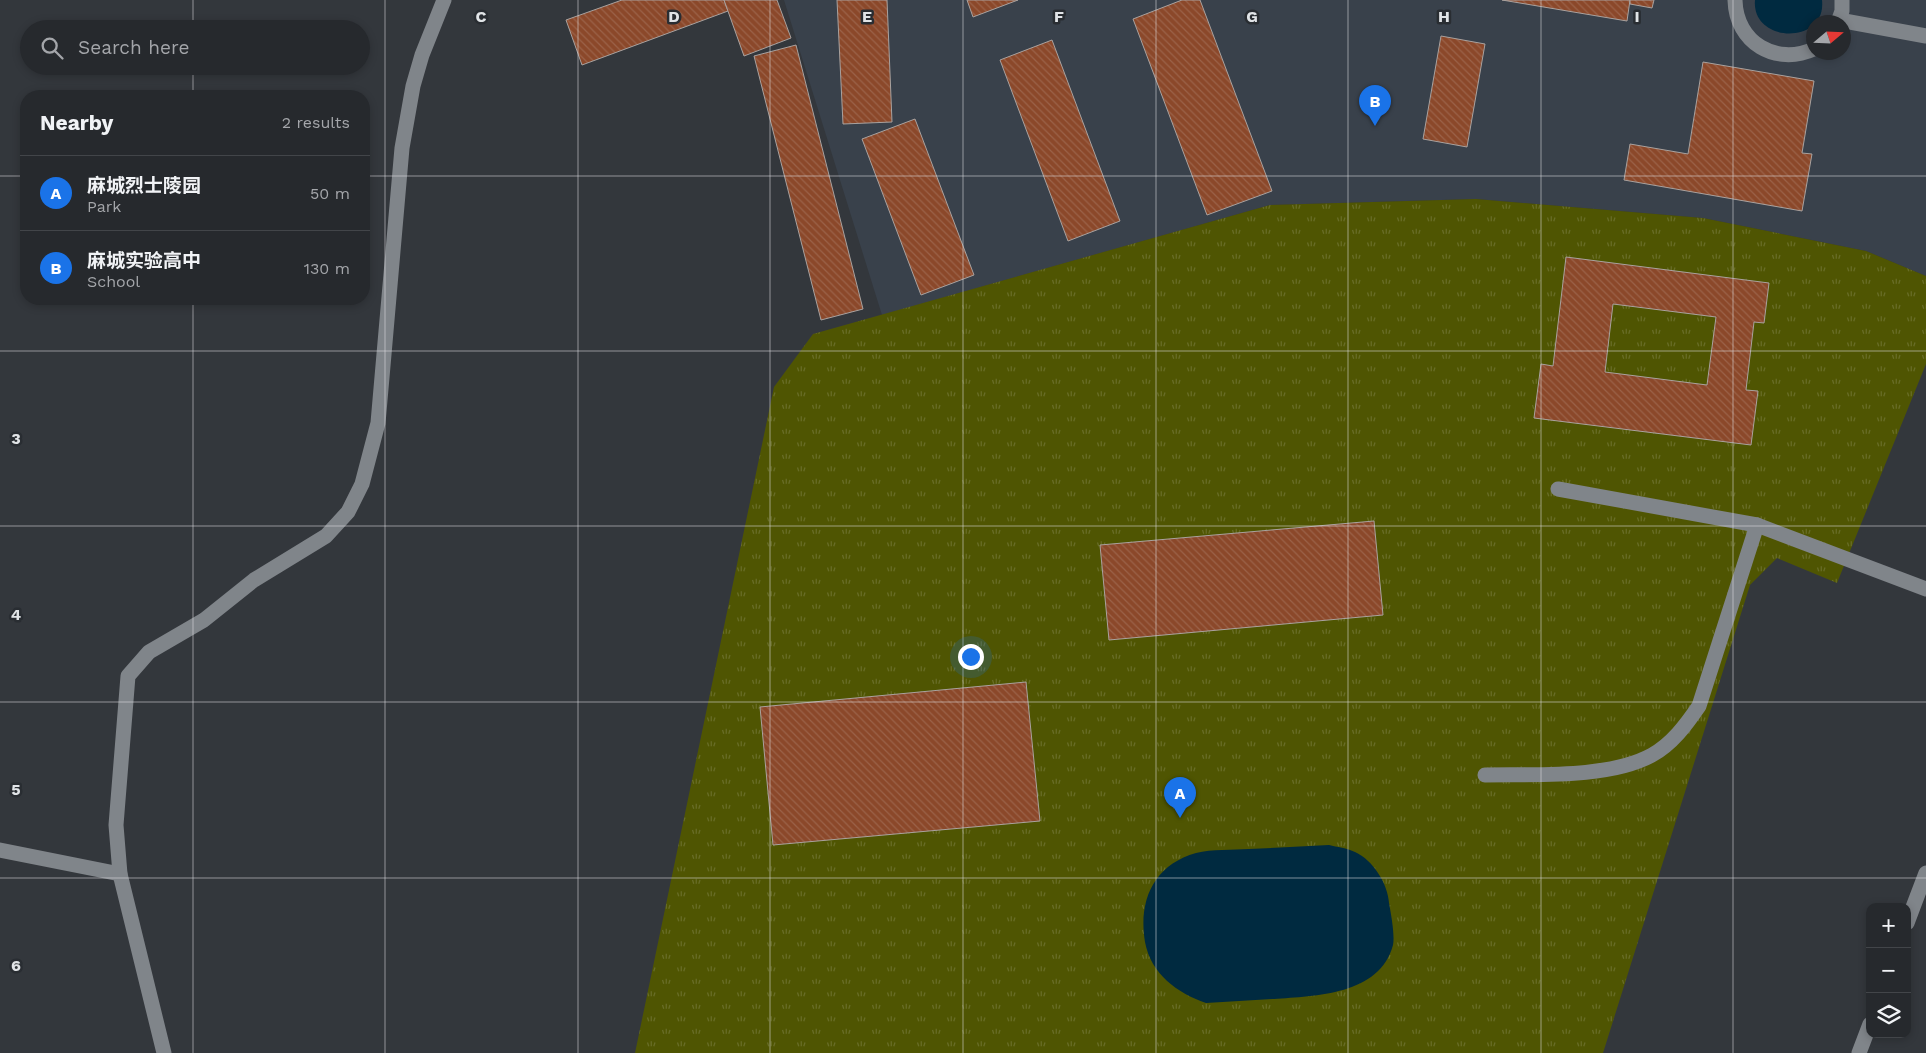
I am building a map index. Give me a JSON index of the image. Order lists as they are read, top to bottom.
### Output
{
  "north": "right",
  "page": {
    "search": "Search here",
    "pins": ["B", "A"],
    "heading": ["Nearby", "2 results"],
    "list": [
      {
        "mark": "A",
        "name": "麻城烈士陵园",
        "note": "Park",
        "value": "50 m"
      },
      {
        "mark": "B",
        "name": "麻城实验高中",
        "note": "School",
        "value": "130 m"
      }
    ],
    "map_buttons": ["+", "−"]
  },
  "grid": {
    "columns": [
      "C",
      "D",
      "E",
      "F",
      "G",
      "H",
      "I"
    ],
    "rows": [
      "3",
      "4",
      "5",
      "6"
    ]
  }
}
